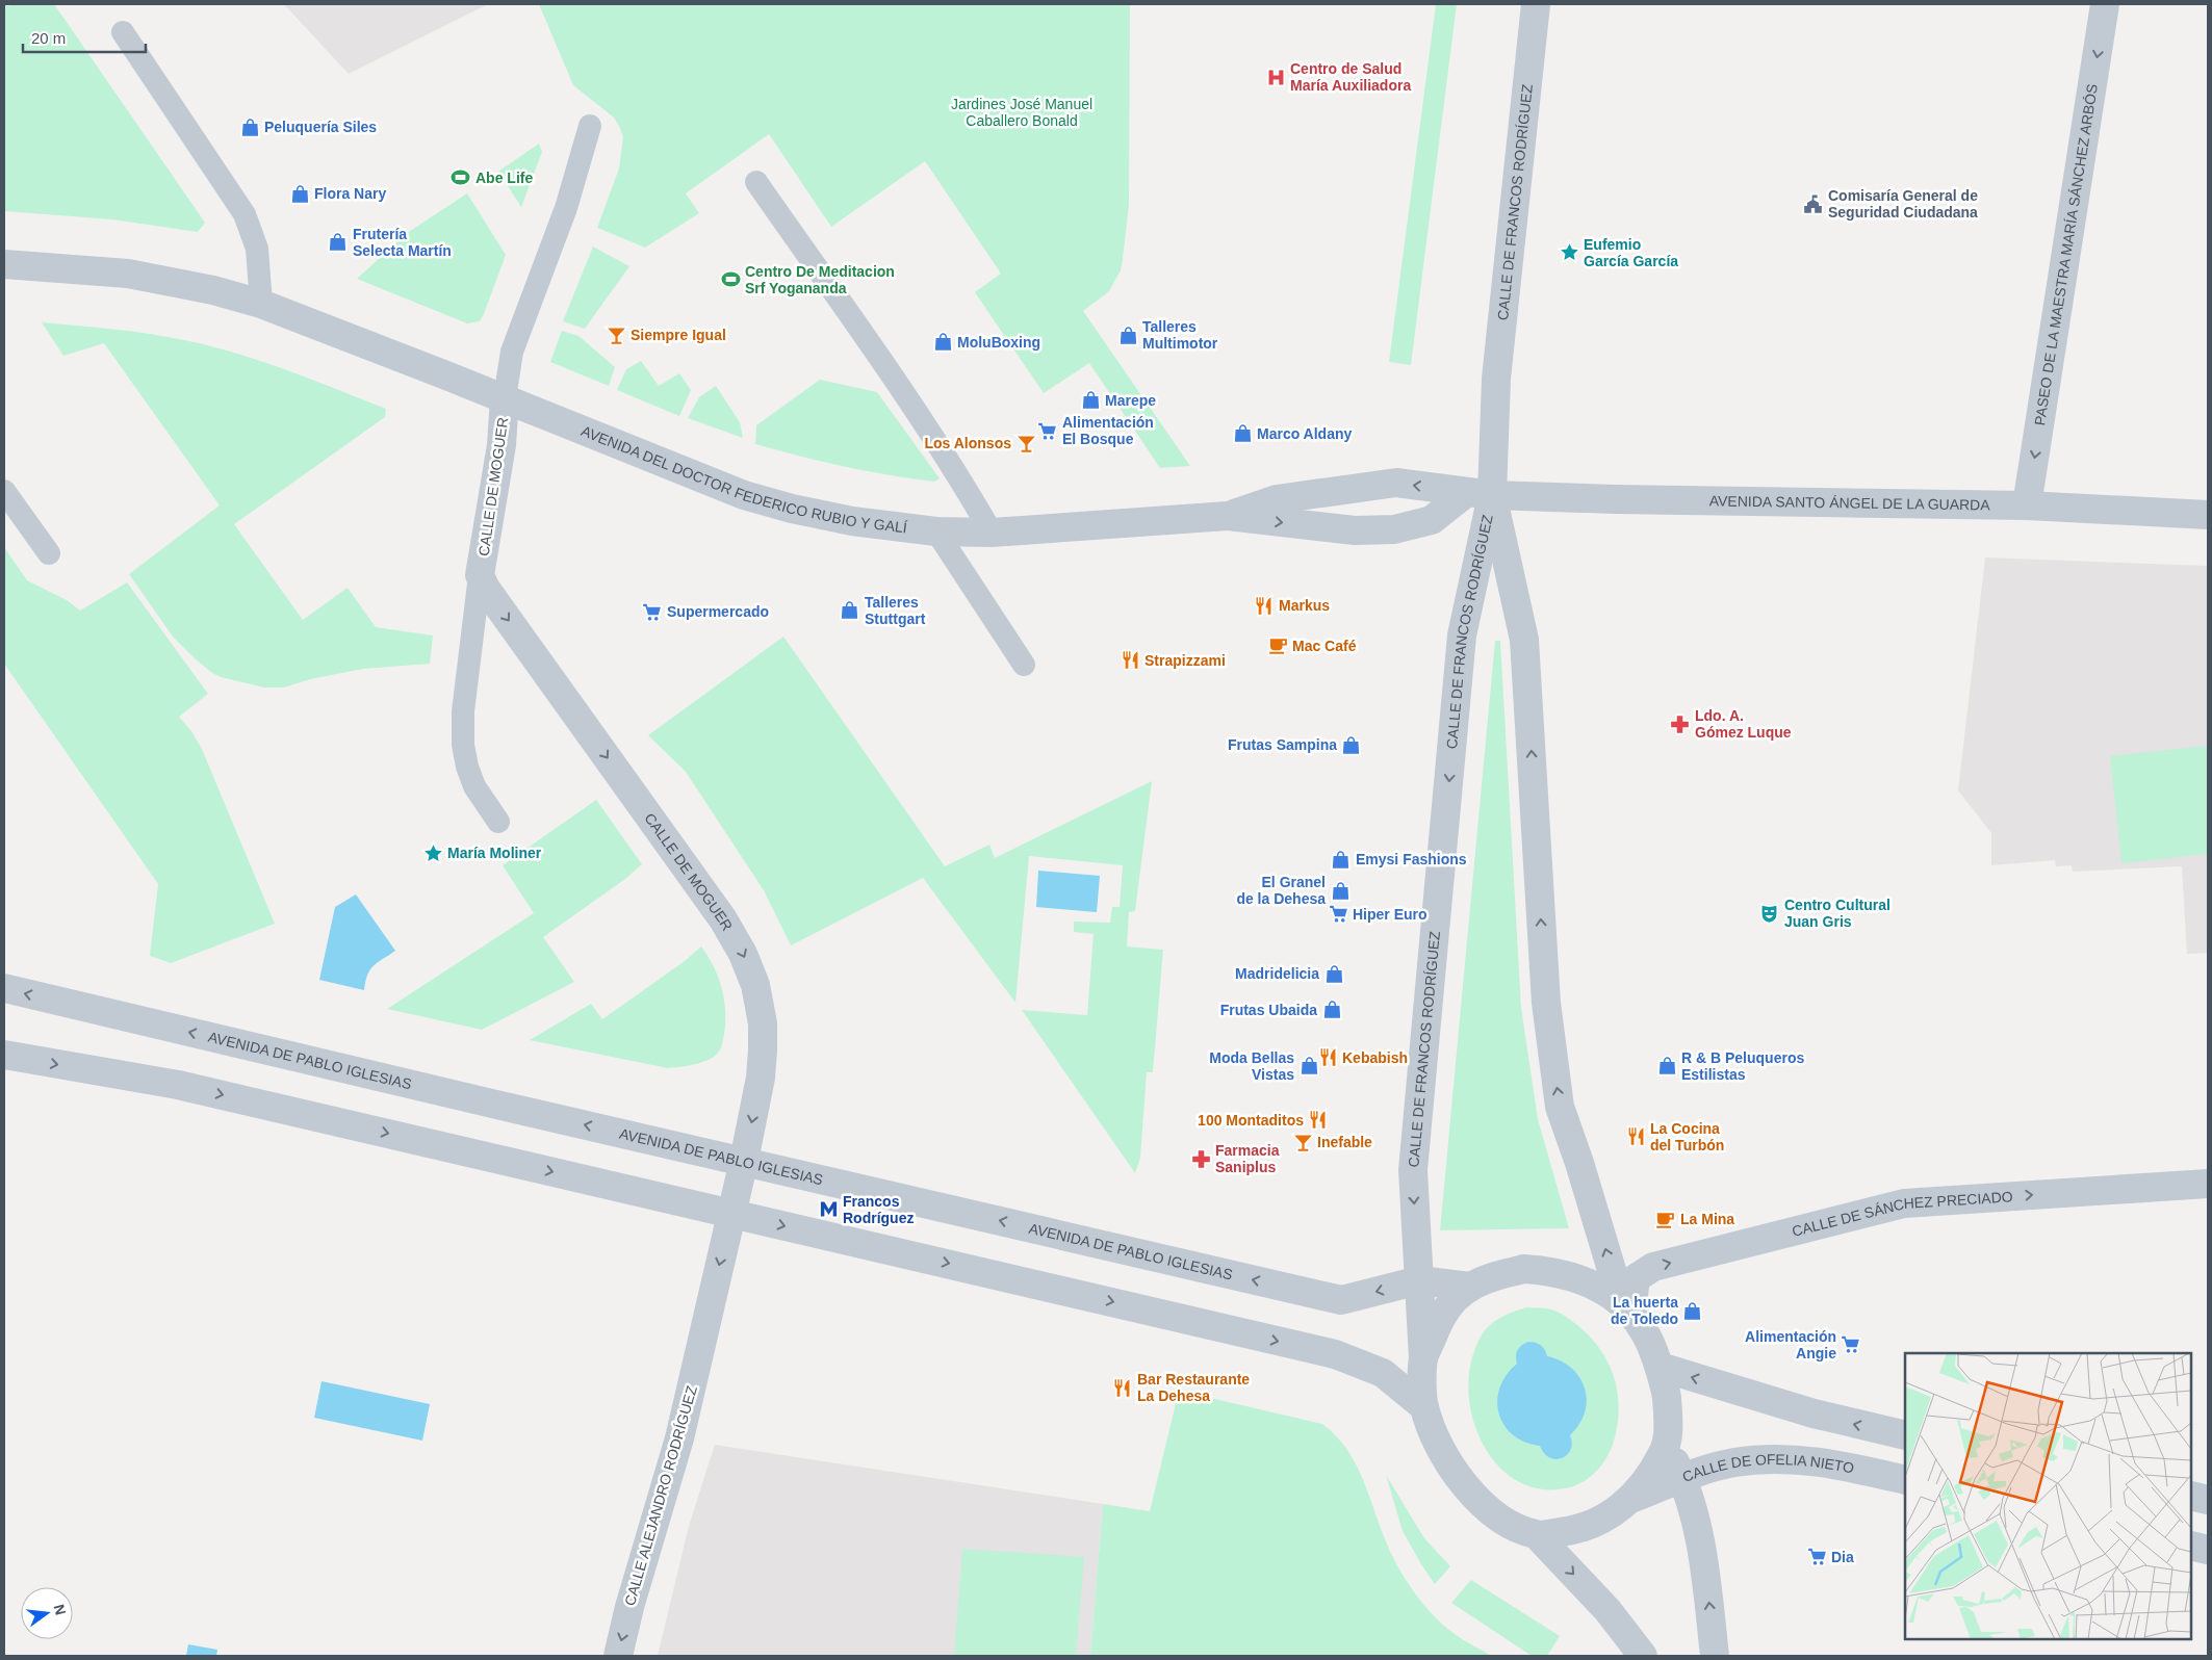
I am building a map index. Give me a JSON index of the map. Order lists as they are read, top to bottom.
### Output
{
  "streets": {
    "street": [
      "CALLE DE FRANCOS RODRÍGUEZ",
      "PASEO DE LA MAESTRA MARÍA SÁNCHEZ ARBÓS",
      "AVENIDA DEL DOCTOR FEDERICO RUBIO Y GALÍ",
      "CALLE DE MOGUER",
      "AVENIDA SANTO ÁNGEL DE LA GUARDA",
      "AVENIDA DE PABLO IGLESIAS",
      "CALLE DE SÁNCHEZ PRECIADO",
      "CALLE DE OFELIA NIETO",
      "CALLE ALEJANDRO RODRÍGUEZ"
    ]
  },
  "crossings": [
    ["CALLE DE FRANCOS RODRÍGUEZ", "AVENIDA DEL DOCTOR FEDERICO RUBIO Y GALÍ"],
    ["CALLE DE FRANCOS RODRÍGUEZ", "AVENIDA SANTO ÁNGEL DE LA GUARDA"],
    ["CALLE DE FRANCOS RODRÍGUEZ", "AVENIDA DE PABLO IGLESIAS"],
    ["CALLE DE FRANCOS RODRÍGUEZ", "CALLE DE SÁNCHEZ PRECIADO"],
    ["PASEO DE LA MAESTRA MARÍA SÁNCHEZ ARBÓS", "AVENIDA SANTO ÁNGEL DE LA GUARDA"],
    ["AVENIDA DEL DOCTOR FEDERICO RUBIO Y GALÍ", "CALLE DE MOGUER"],
    ["AVENIDA DEL DOCTOR FEDERICO RUBIO Y GALÍ", "AVENIDA SANTO ÁNGEL DE LA GUARDA"],
    ["CALLE DE MOGUER", "AVENIDA DE PABLO IGLESIAS"],
    ["CALLE DE MOGUER", "CALLE ALEJANDRO RODRÍGUEZ"]
  ],
  "one_way": [
    "PASEO DE LA MAESTRA MARÍA SÁNCHEZ ARBÓS",
    "CALLE DE MOGUER",
    "CALLE DE SÁNCHEZ PRECIADO",
    "CALLE ALEJANDRO RODRÍGUEZ"
  ],
  "parks": ["Jardines José Manuel Caballero Bonald"],
  "places": {
    "hospital": ["Centro de Salud María Auxiliadora"],
    "shop": [
      "Peluquería Siles",
      "Flora Nary",
      "Frutería Selecta Martín",
      "Talleres Multimotor",
      "MoluBoxing",
      "Marepe",
      "Marco Aldany",
      "Talleres Stuttgart",
      "Frutas Sampina",
      "Emysi Fashions",
      "El Granel de la Dehesa",
      "Madridelicia",
      "Frutas Ubaida",
      "Moda Bellas Vistas",
      "R & B Peluqueros Estilistas",
      "La huerta de Toledo"
    ],
    "sports": ["Abe Life", "Centro De Meditacion Srf Yogananda"],
    "public building": ["Comisaría General de Seguridad Ciudadana"],
    "place": ["Eufemio García García", "María Moliner"],
    "bar": ["Siempre Igual", "Los Alonsos", "Inefable"],
    "supermarket": [
      "Alimentación El Bosque",
      "Supermercado",
      "Hiper Euro",
      "Alimentación Angie",
      "Dia"
    ],
    "restaurant": [
      "Markus",
      "Strapizzami",
      "Kebabish",
      "100 Montaditos",
      "La Cocina del Turbón",
      "Bar Restaurante La Dehesa"
    ],
    "cafe": ["Mac Café", "La Mina"],
    "pharmacy": ["Ldo. A. Gómez Luque", "Farmacia Saniplus"],
    "theatre": ["Centro Cultural Juan Gris"],
    "metro station": ["Francos Rodríguez"]
  },
  "scale_bar": "20 m",
  "north": "right"
}
